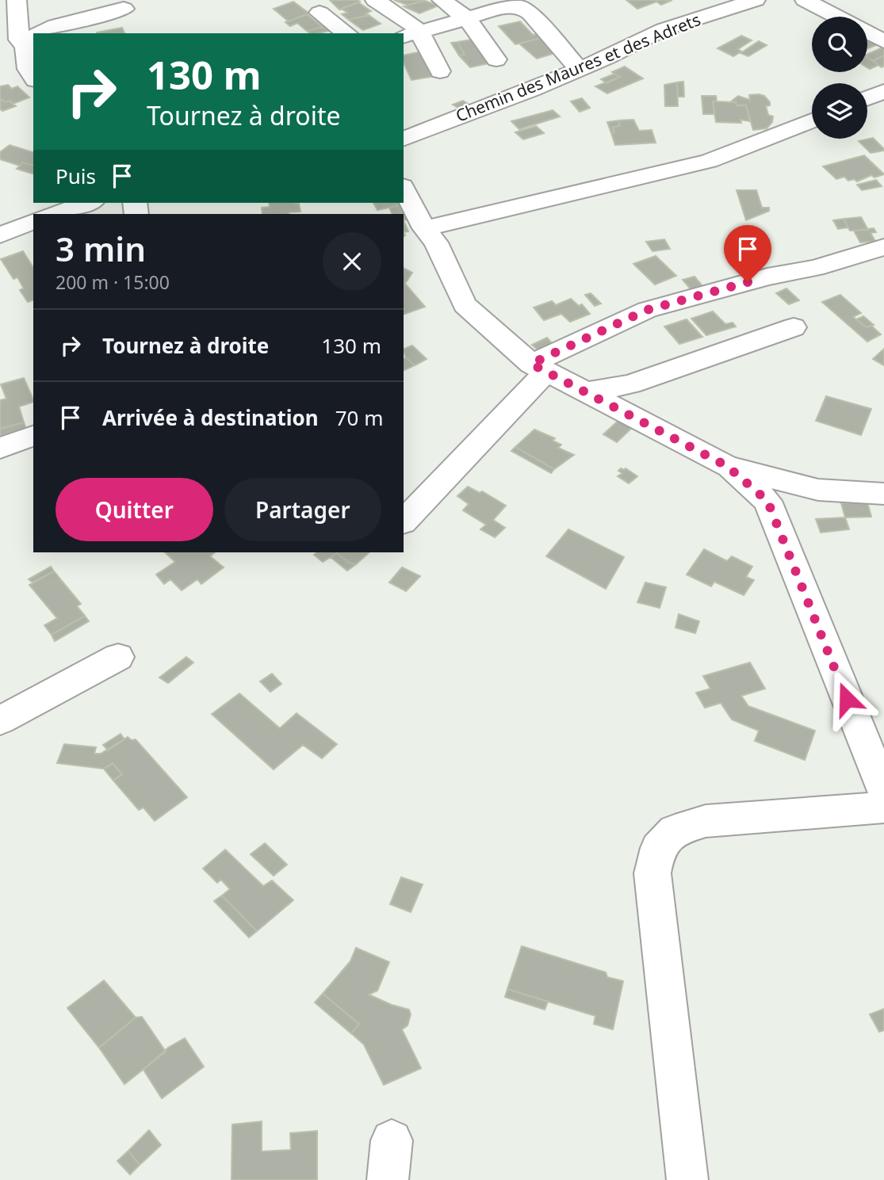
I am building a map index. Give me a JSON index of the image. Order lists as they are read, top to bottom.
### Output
{
  "streets": {
    "street": ["Chemin des Maures et des Adrets"]
  },
  "page": {
    "turn": ["130 m", "Tournez à droite"],
    "then": "Puis",
    "heading": ["3 min", "200 m · 15:00"],
    "list": [
      {
        "name": "Tournez à droite",
        "value": "130 m"
      },
      {
        "name": "Arrivée à destination",
        "value": "70 m"
      }
    ],
    "buttons": ["Quitter", "Partager"]
  }
}
